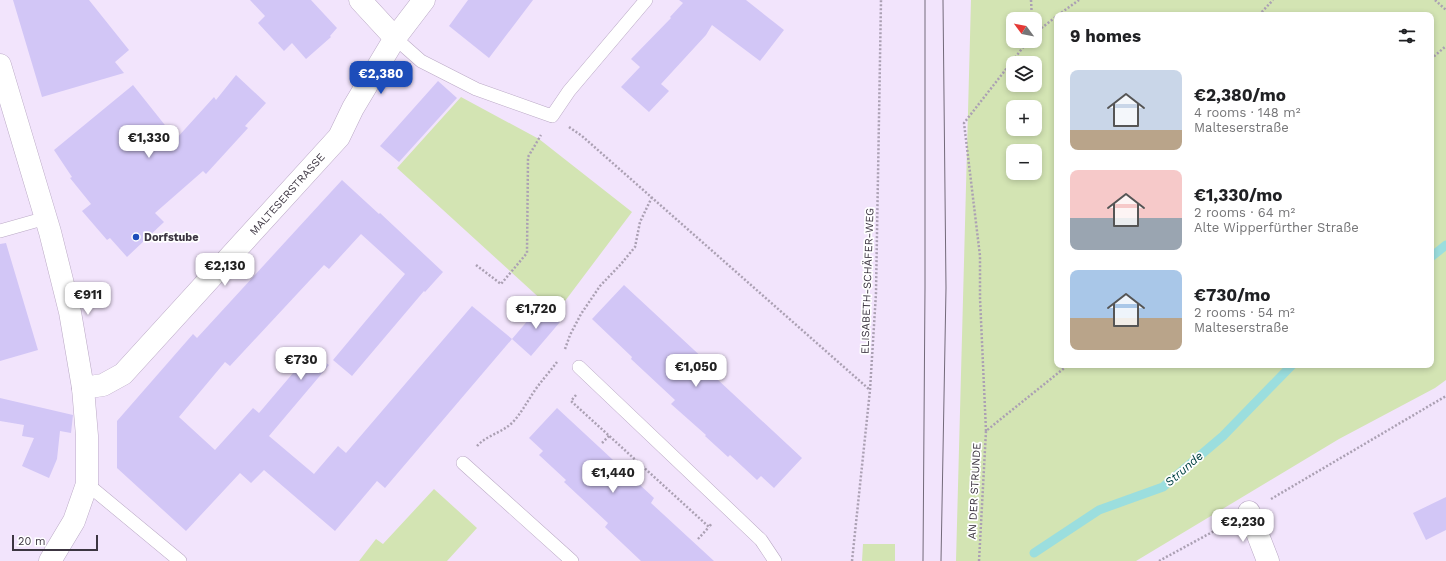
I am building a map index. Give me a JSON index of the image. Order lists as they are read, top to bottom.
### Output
{
  "streets": {
    "street": ["MALTESERSTRASSE"],
    "path": ["ELISABETH-SCHÄFER-WEG", "AN DER STRUNDE"]
  },
  "water": ["Strunde"],
  "places": ["Dorfstube"],
  "scale_bar": "20 m",
  "north": "top left",
  "page": {
    "map_buttons": ["+", "−"],
    "heading": "9 homes",
    "list": [
      {
        "name": "€2,380/mo",
        "note": "4 rooms · 148 m² · Malteserstraße"
      },
      {
        "name": "€1,330/mo",
        "note": "2 rooms · 64 m² · Alte Wipperfürther Straße"
      },
      {
        "name": "€730/mo",
        "note": "2 rooms · 54 m² · Malteserstraße"
      }
    ],
    "price": [
      "€2,380",
      "€1,330",
      "€2,130",
      "€911",
      "€1,720",
      "€730",
      "€1,050",
      "€1,440",
      "€2,230"
    ],
    "scale": "20 m"
  }
}
